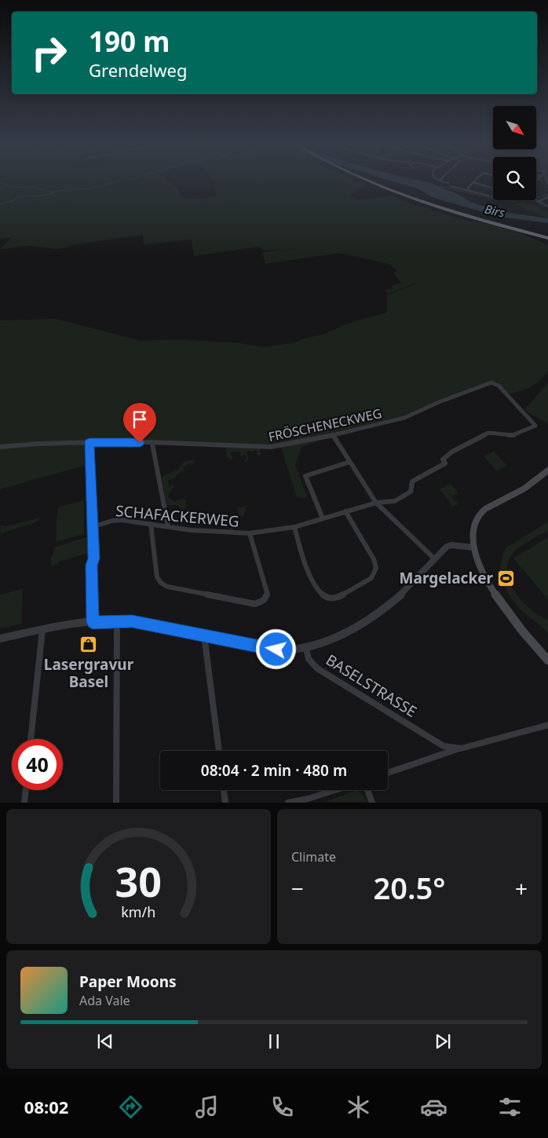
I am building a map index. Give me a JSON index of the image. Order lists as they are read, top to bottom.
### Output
{
  "streets": {
    "street": ["FRÖSCHENECKWEG", "SCHAFACKERWEG", "BASELSTRASSE"]
  },
  "crossings": [
    ["FRÖSCHENECKWEG", "SCHAFACKERWEG"]
  ],
  "water": ["Birs"],
  "places": {
    "sports": ["Margelacker"],
    "shop": ["Lasergravur Basel"]
  },
  "north": "bottom right",
  "page": {
    "turn": ["190 m", "Grendelweg"],
    "limit": "40",
    "trip": "08:04 · 2 min · 480 m",
    "tile": "Climate",
    "heat": ["−", "20.5°", "+"],
    "song": ["Paper Moons", "Ada Vale"],
    "tabs": "08:02",
    "gauge": ["30", "km/h"]
  }
}
